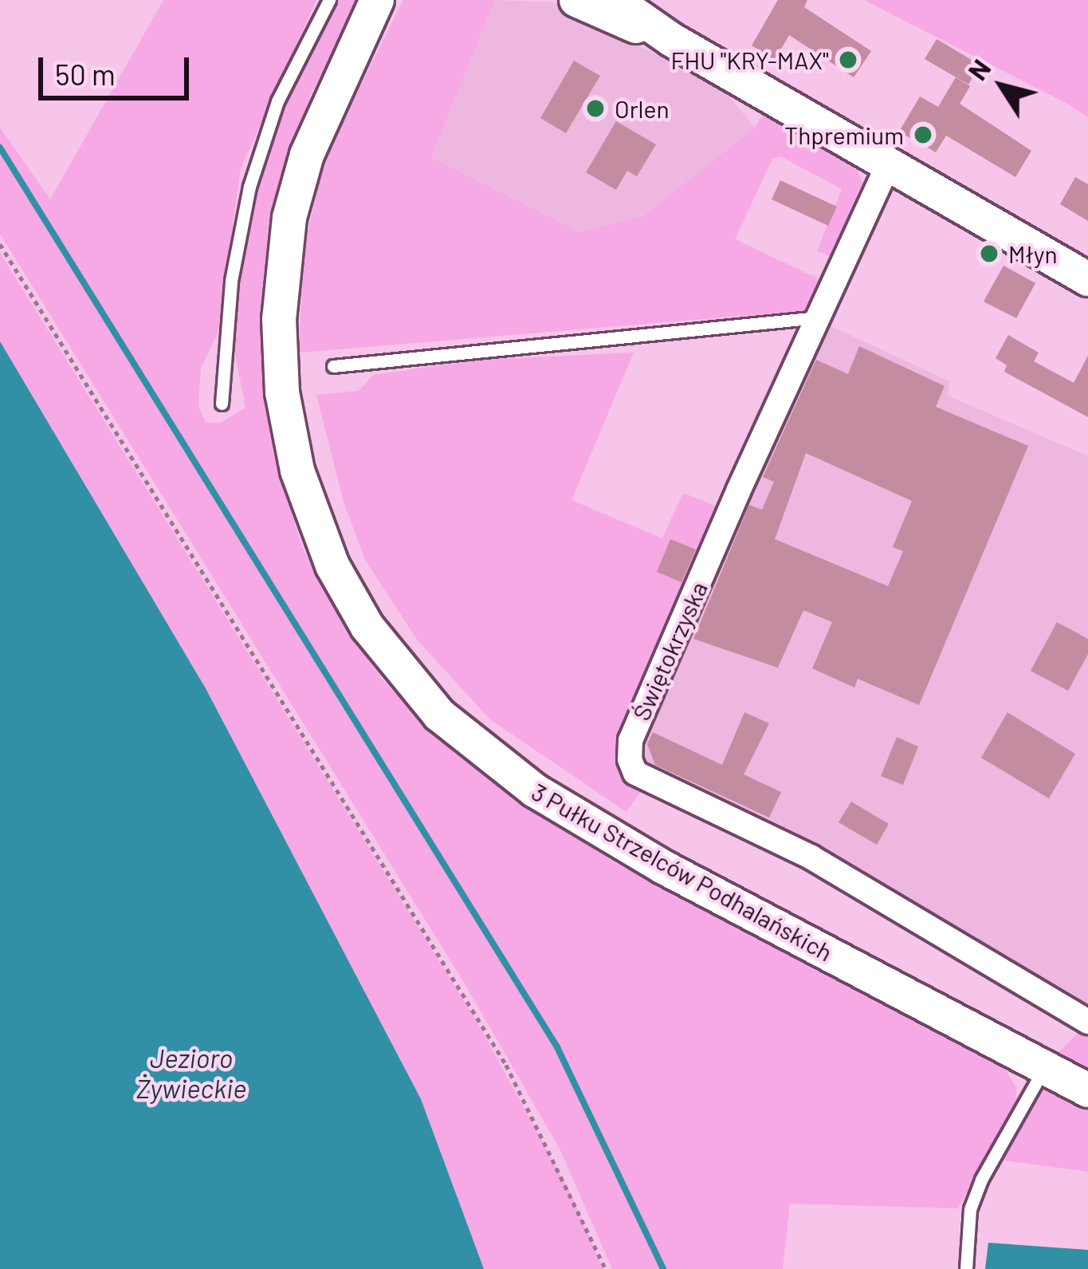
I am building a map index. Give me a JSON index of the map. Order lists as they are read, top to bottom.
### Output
{
  "streets": {
    "main road": ["3 Pułku Strzelców Podhalańskich"],
    "street": ["Świętokrzyska"]
  },
  "water": ["Jezioro Żywieckie"],
  "places": [
    "FHU ''KRY-MAX''",
    "Orlen",
    "Thpremium",
    "Młyn"
  ],
  "scale_bar": "50 m",
  "north": "top left"
}
